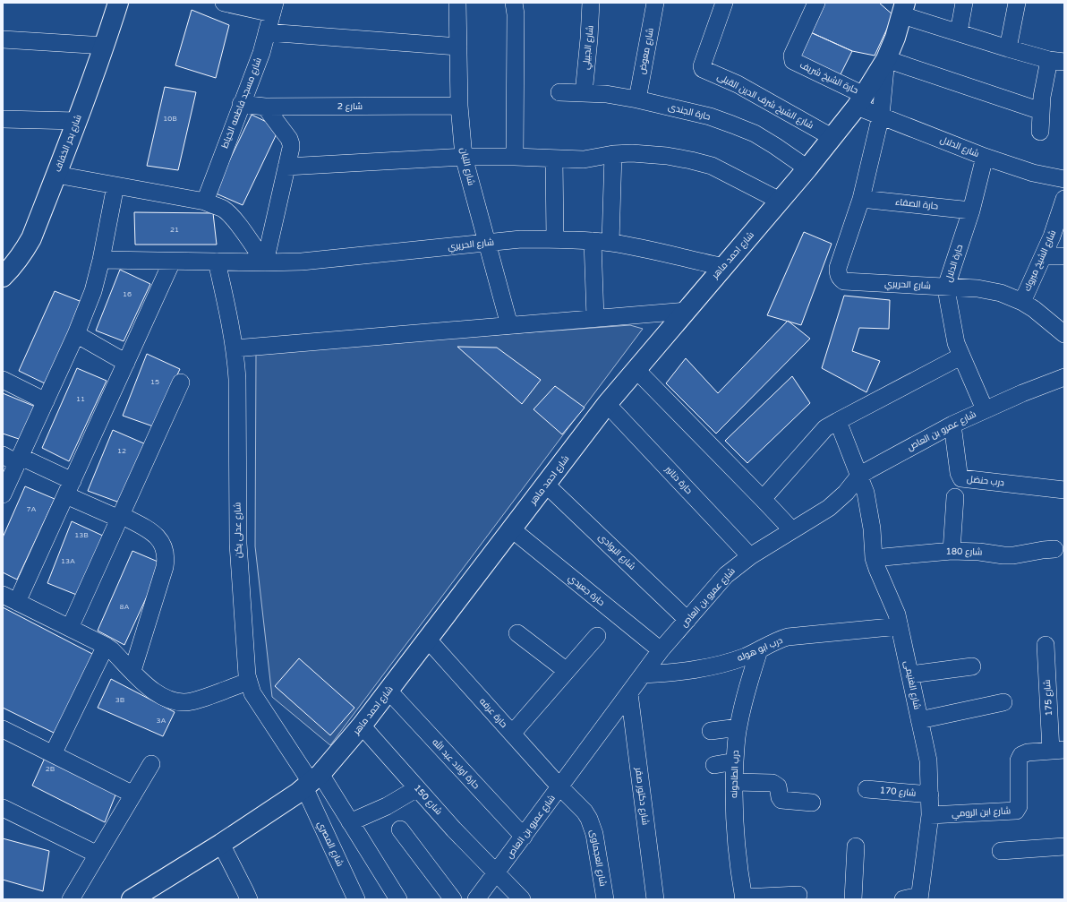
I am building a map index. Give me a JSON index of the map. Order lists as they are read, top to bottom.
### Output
{
  "streets": {
    "main road": ["شارع بحر الخفاف", "شارع احمد ماهر"],
    "street": [
      "شارع الجبيلي",
      "شارع معوض",
      "حارة الشيخ شريف",
      "شارع الشيخ شرف الدين القبلى",
      "شارع مسجد فاطمه الخياط",
      "شارع 2",
      "حارة الجندى",
      "شارع الدلال",
      "شارع اللبان",
      "حارة الصفاء",
      "شارع الحريري",
      "شارع الشيخ مبروك",
      "حارة الدلال",
      "شارع عمرو بن العاص",
      "حارة دنانير",
      "درب حنضل",
      "شارع عدلى يكن",
      "شارع البوادى",
      "شارع 180",
      "حارة جعيدي",
      "درب ابو هوله",
      "شارع الغنيمى",
      "شارع 175",
      "حارة عرفه",
      "حارة اولاد عبد الله",
      "درب الطاحونه",
      "شارع 170",
      "شارع دكتور صقر",
      "شارع 150",
      "شارع ابن الرومي",
      "شارع المصري",
      "شارع العجماوى"
    ]
  },
  "crossings": [
    ["شارع الجبيلي", "حارة الجندى"],
    ["شارع معوض", "حارة الجندى"],
    ["حارة الشيخ شريف", "شارع الدلال"],
    ["حارة الشيخ شريف", "شارع احمد ماهر"],
    ["شارع الشيخ شرف الدين القبلى", "شارع احمد ماهر"],
    ["شارع مسجد فاطمه الخياط", "شارع 2"],
    ["شارع 2", "شارع اللبان"],
    ["حارة الجندى", "شارع احمد ماهر"],
    ["شارع الدلال", "شارع احمد ماهر"],
    ["شارع الدلال", "حارة الدلال"],
    ["شارع اللبان", "شارع الحريري"],
    ["حارة الصفاء", "شارع الحريري"],
    ["حارة الصفاء", "حارة الدلال"],
    ["شارع الحريري", "شارع احمد ماهر"],
    ["شارع الحريري", "شارع الشيخ مبروك"],
    ["شارع الحريري", "حارة الدلال"],
    ["شارع الحريري", "شارع عدلى يكن"],
    ["شارع احمد ماهر", "حارة دنانير"],
    ["شارع احمد ماهر", "شارع عدلى يكن"],
    ["شارع احمد ماهر", "شارع البوادى"],
    ["شارع احمد ماهر", "حارة جعيدي"],
    ["شارع احمد ماهر", "حارة عرفه"],
    ["شارع احمد ماهر", "حارة اولاد عبد الله"],
    ["شارع احمد ماهر", "شارع 150"],
    ["شارع احمد ماهر", "شارع المصري"],
    ["حارة الدلال", "شارع عمرو بن العاص"],
    ["شارع عمرو بن العاص", "حارة دنانير"],
    ["شارع عمرو بن العاص", "درب حنضل"],
    ["شارع عمرو بن العاص", "شارع البوادى"],
    ["شارع عمرو بن العاص", "حارة جعيدي"],
    ["شارع عمرو بن العاص", "درب ابو هوله"],
    ["شارع عمرو بن العاص", "شارع الغنيمى"],
    ["شارع عمرو بن العاص", "حارة عرفه"],
    ["شارع عمرو بن العاص", "حارة اولاد عبد الله"],
    ["شارع عمرو بن العاص", "شارع دكتور صقر"],
    ["شارع عمرو بن العاص", "شارع 150"],
    ["شارع عمرو بن العاص", "شارع العجماوى"],
    ["شارع عدلى يكن", "شارع المصري"],
    ["شارع 180", "شارع الغنيمى"],
    ["درب ابو هوله", "شارع الغنيمى"],
    ["درب ابو هوله", "درب الطاحونه"],
    ["شارع الغنيمى", "شارع 170"],
    ["شارع الغنيمى", "شارع ابن الرومي"],
    ["شارع 175", "شارع ابن الرومي"],
    ["حارة عرفه", "شارع العجماوى"]
  ],
  "house_numbers": [
    "10B",
    "21",
    "16",
    "15",
    "11",
    "12",
    "7A",
    "13B",
    "13A",
    "8A",
    "3B",
    "3A",
    "2B"
  ]
}
